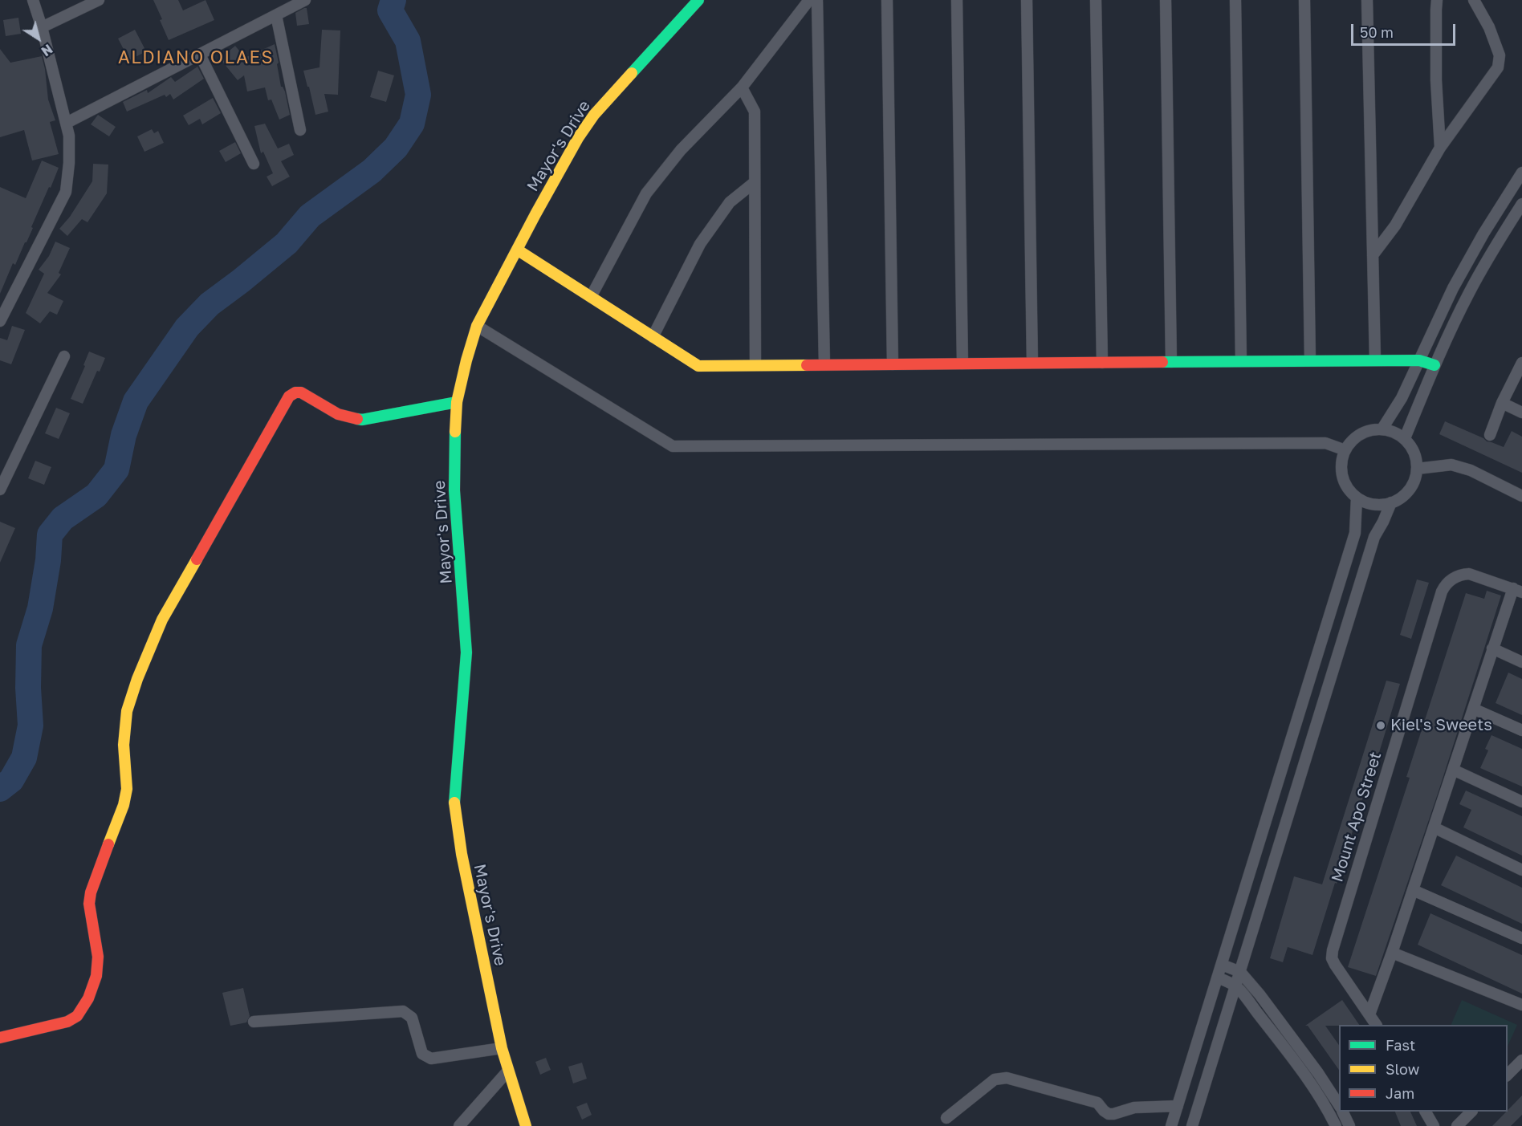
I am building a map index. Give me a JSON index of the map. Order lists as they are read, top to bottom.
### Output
{
  "streets": {
    "street": ["Mayor's Drive", "Mount Apo Street"]
  },
  "districts": ["ALDIANO OLAES"],
  "places": ["Kiel's Sweets"],
  "legend": ["Fast", "Slow", "Jam"],
  "scale_bar": "50 m",
  "north": "bottom right"
}
